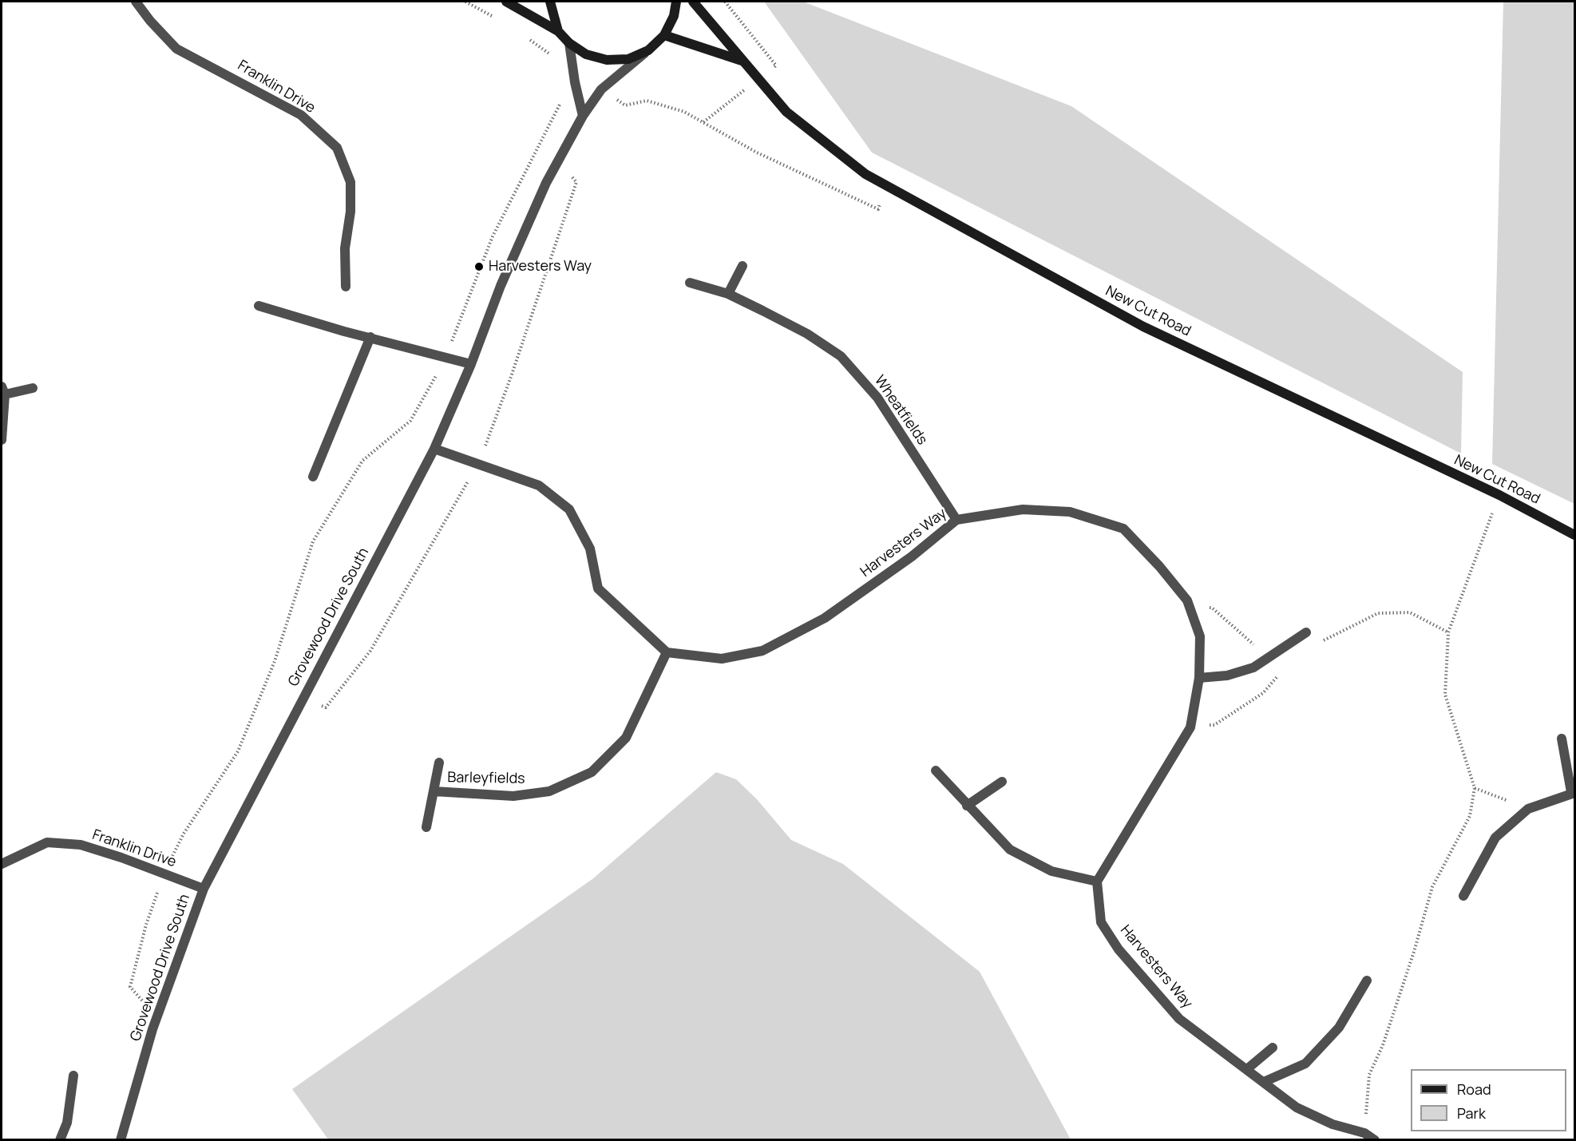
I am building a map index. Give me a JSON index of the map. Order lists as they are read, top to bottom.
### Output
{
  "streets": {
    "street": [
      "Franklin Drive",
      "New Cut Road",
      "Wheatfields",
      "Harvesters Way",
      "Grovewood Drive South",
      "Barleyfields"
    ]
  },
  "crossings": [
    ["Franklin Drive", "Grovewood Drive South"],
    ["Wheatfields", "Harvesters Way"],
    ["Harvesters Way", "Barleyfields"]
  ],
  "places": ["Harvesters Way"],
  "legend": ["Road", "Park"]
}
